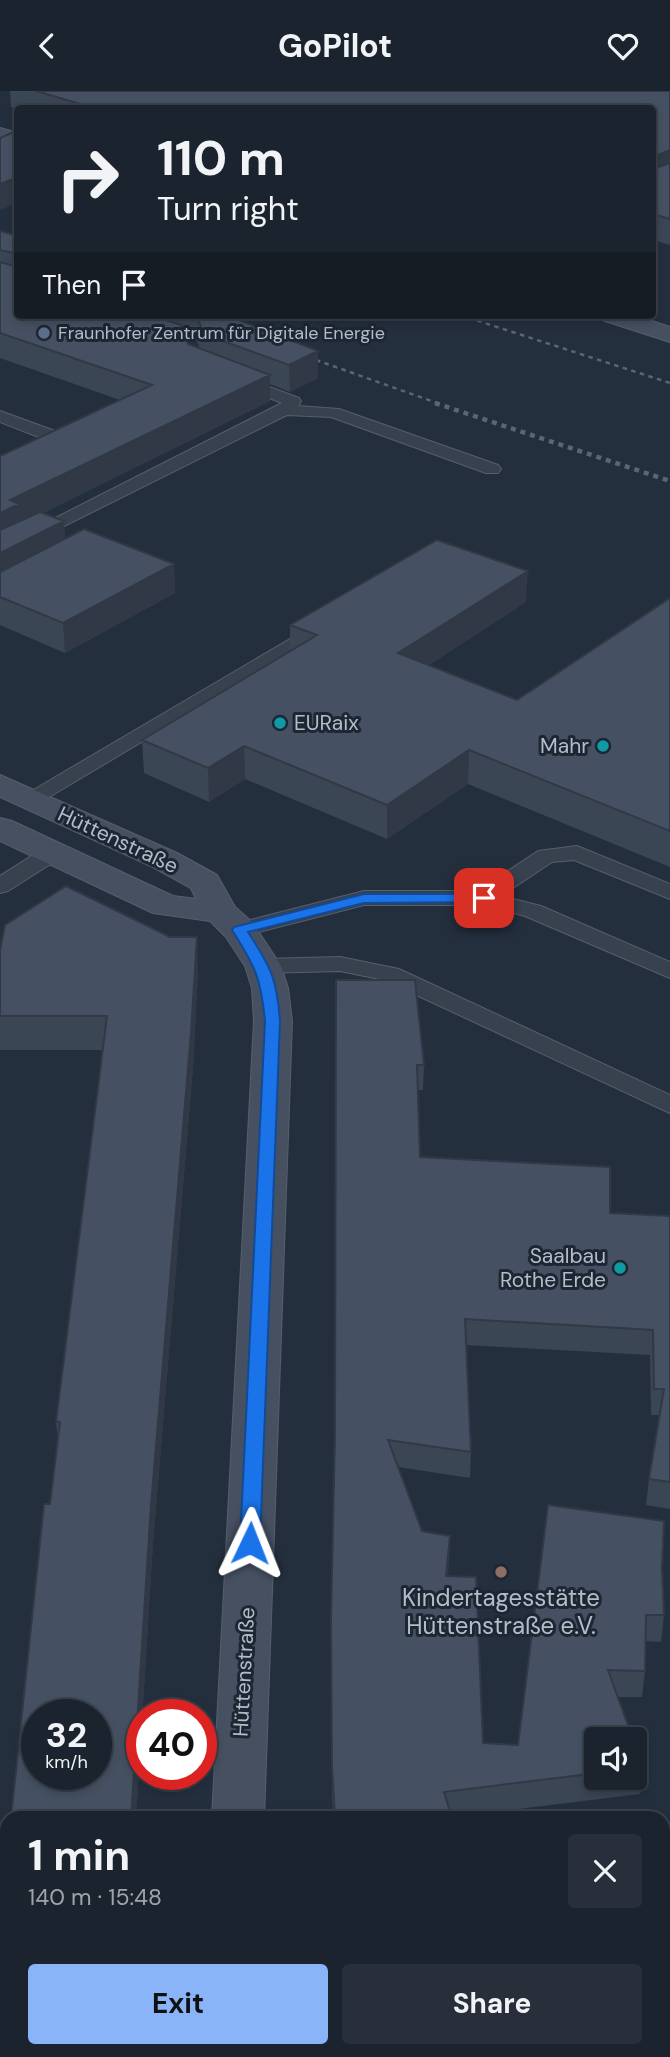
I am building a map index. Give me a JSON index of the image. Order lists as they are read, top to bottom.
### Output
{
  "streets": {
    "street": ["Hüttenstraße"]
  },
  "places": [
    "Fraunhofer Zentrum für Digitale Energie",
    "EURaix",
    "Mahr",
    "Saalbau Rothe Erde",
    "Kindertagesstätte Hüttenstraße e.V."
  ],
  "page": {
    "header": "GoPilot",
    "turn": ["110 m", "Turn right"],
    "then": "Then",
    "speed": "32 km/h",
    "limit": "40",
    "heading": ["1 min", "140 m · 15:48"],
    "buttons": ["Exit", "Share"]
  }
}
